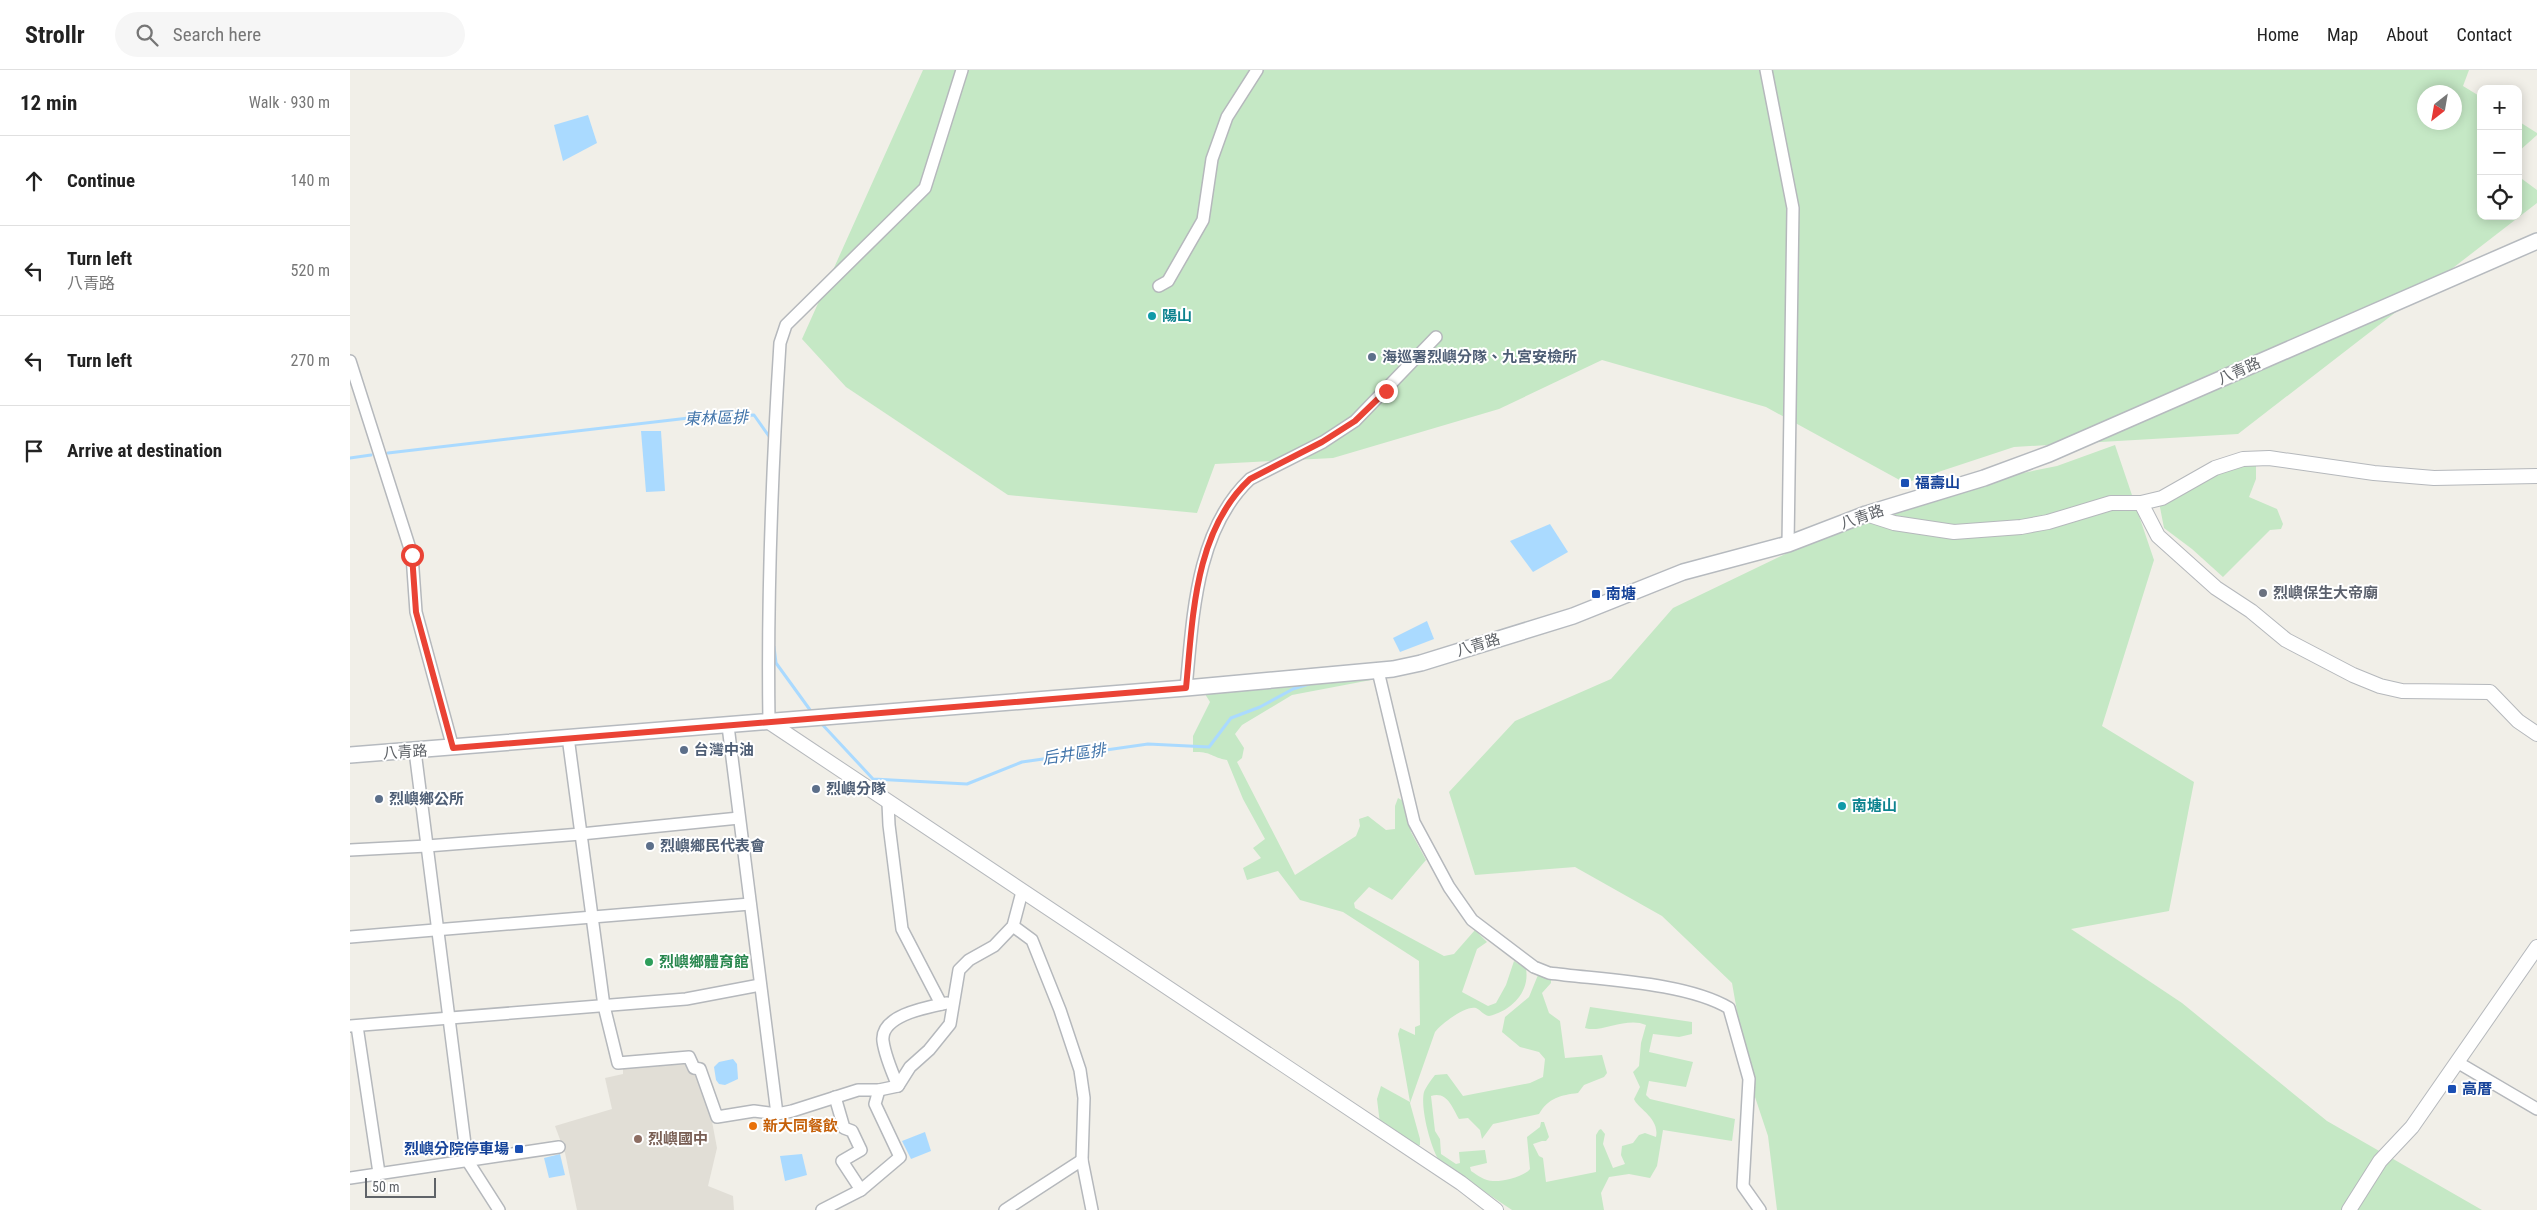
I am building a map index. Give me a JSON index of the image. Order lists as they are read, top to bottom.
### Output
{
  "streets": {
    "main road": ["八青路"]
  },
  "water": ["東林區排", "后井區排"],
  "places": {
    "other": [
      "陽山",
      "海巡署烈嶼分隊、九宮安檢所",
      "烈嶼保生大帝廟",
      "台灣中油",
      "烈嶼分隊",
      "烈嶼鄉公所",
      "南塘山",
      "烈嶼鄉民代表會",
      "烈嶼鄉體育館",
      "新大同餐飲",
      "烈嶼國中"
    ],
    "transit": [
      "福壽山",
      "南塘",
      "高厝",
      "烈嶼分院停車場"
    ]
  },
  "scale_bar": "50 m",
  "north": "bottom left",
  "page": {
    "header": "Strollr",
    "search": "Search here",
    "nav": [
      "Home",
      "Map",
      "About",
      "Contact"
    ],
    "heading": ["12 min", "Walk · 930 m"],
    "map_buttons": ["+", "−"],
    "list": [
      ["Continue", "140 m"],
      ["Turn left", "八青路", "520 m"],
      ["Turn left", "270 m"],
      "Arrive at destination"
    ],
    "scale": "50 m"
  }
}
